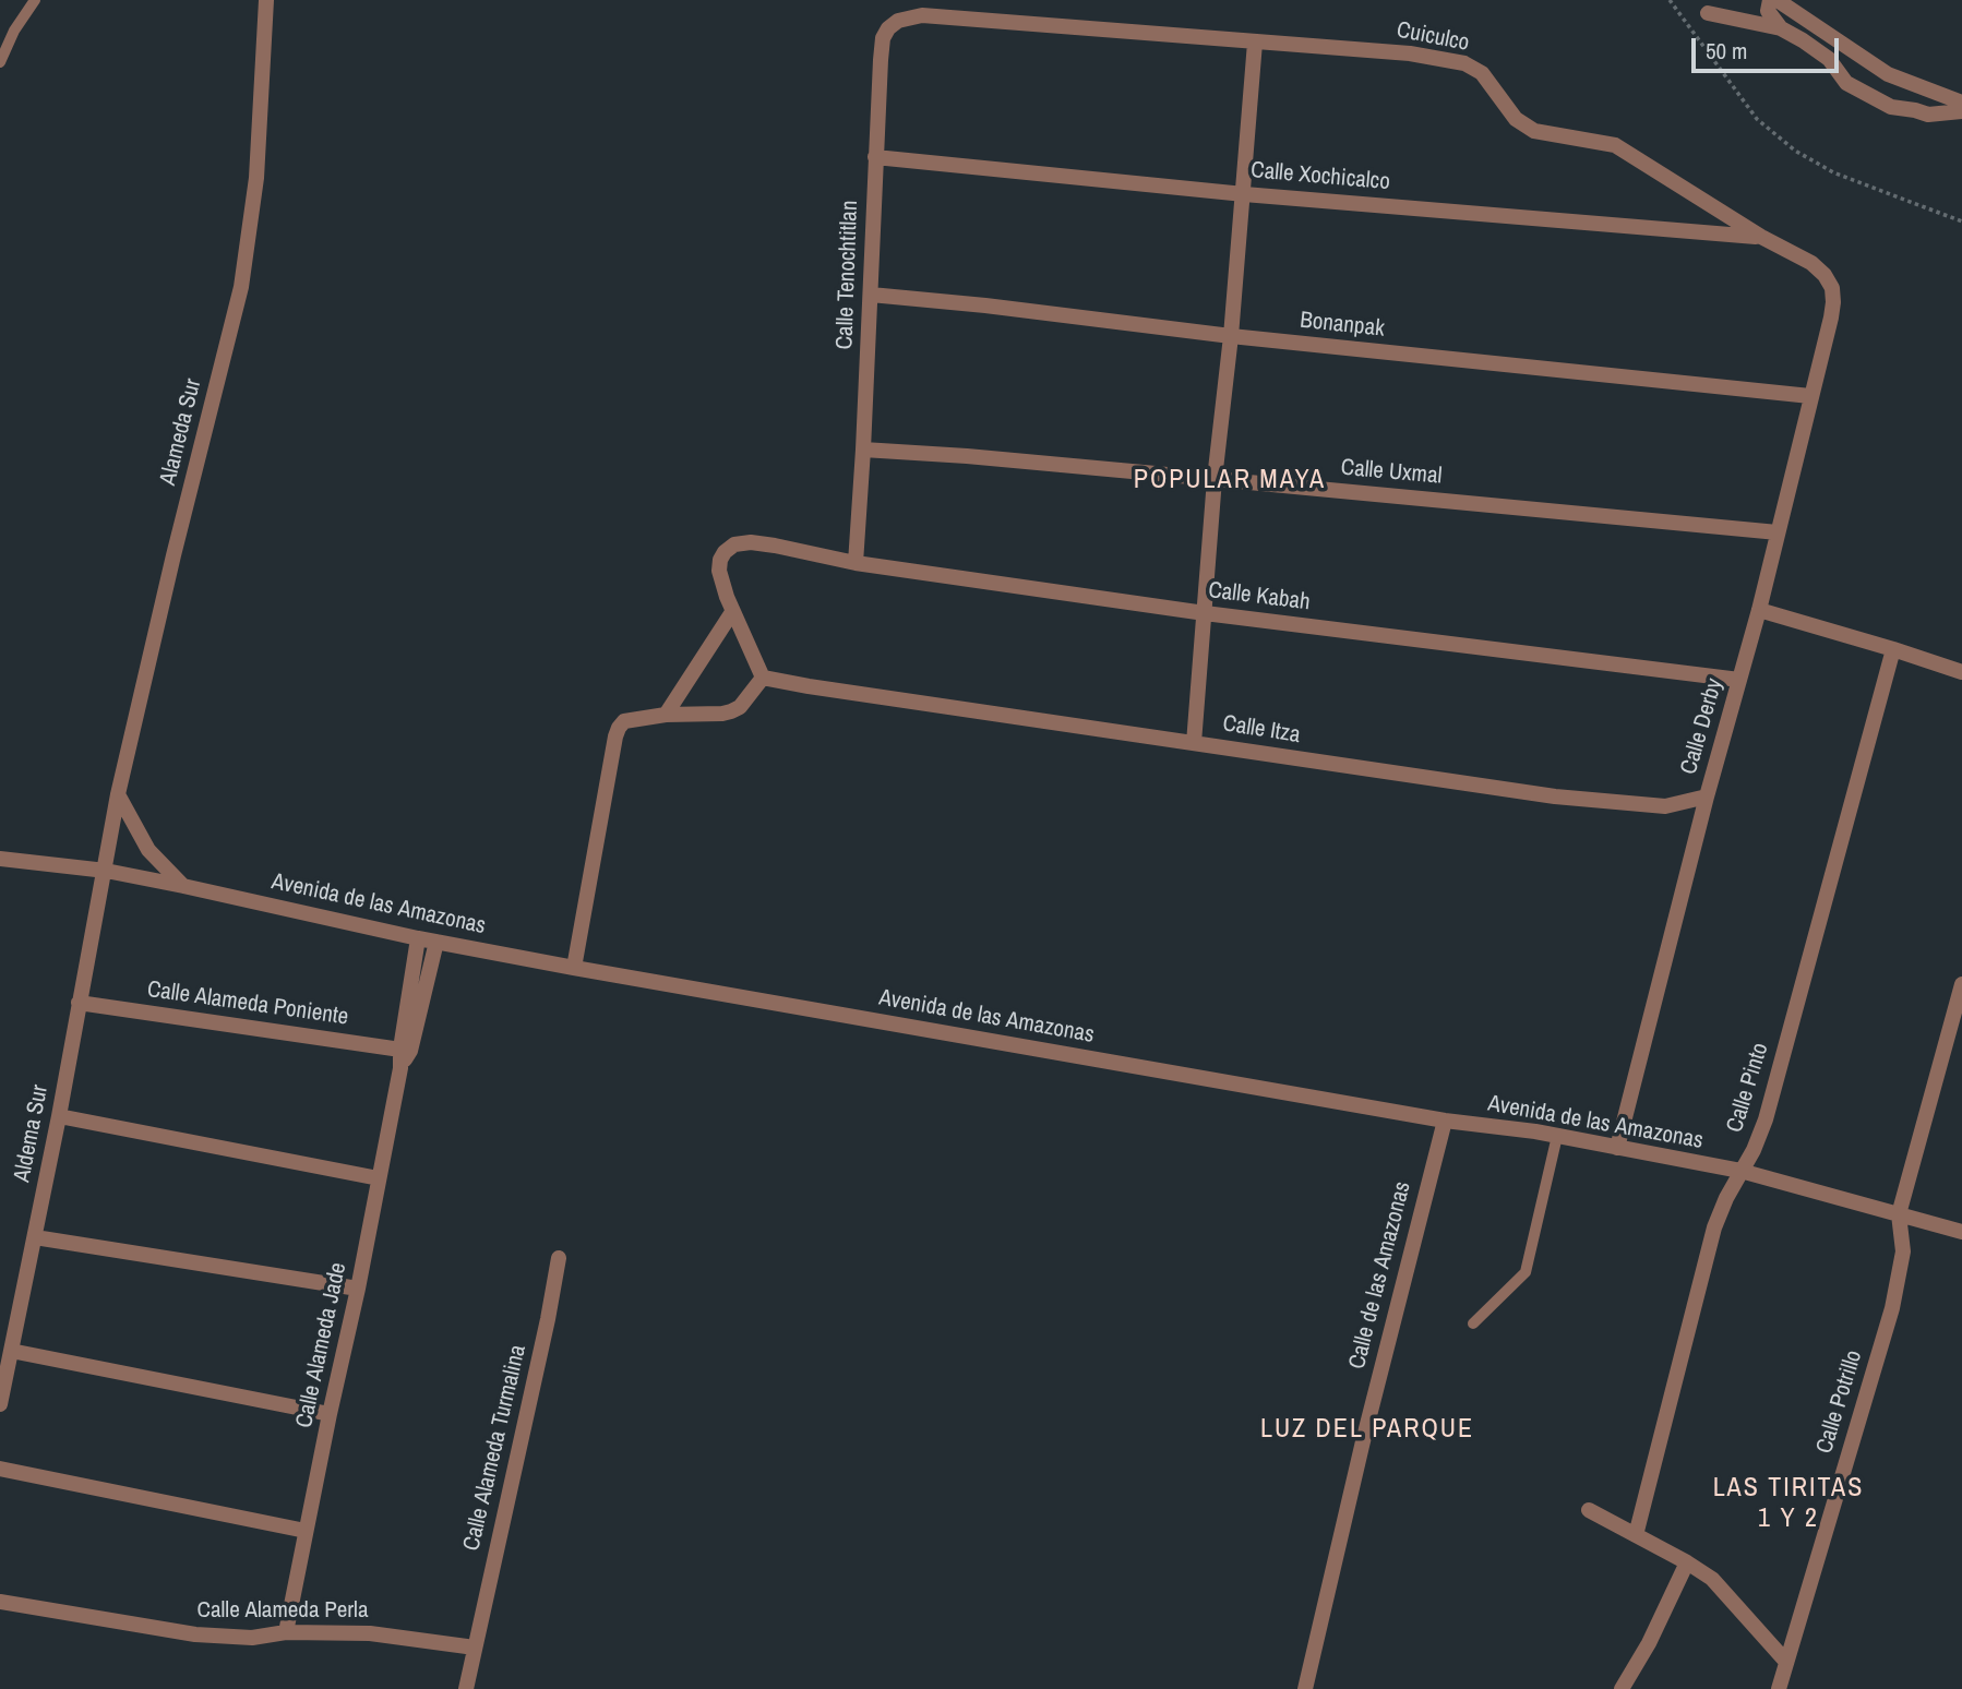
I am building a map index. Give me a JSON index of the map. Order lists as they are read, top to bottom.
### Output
{
  "streets": {
    "street": [
      "Cuiculco",
      "Calle Xochicalco",
      "Calle Tenochtitlan",
      "Bonanpak",
      "Alameda Sur",
      "Calle Uxmal",
      "Calle Kabah",
      "Calle Derby",
      "Calle Itza",
      "Avenida de las Amazonas",
      "Calle Alameda Poniente",
      "Calle Pinto",
      "Aldema Sur",
      "Calle de las Amazonas",
      "Calle Alameda Jade",
      "Calle Potrillo",
      "Calle Alameda Turmalina",
      "Calle Alameda Perla"
    ]
  },
  "crossings": [
    ["Cuiculco", "Calle Xochicalco"],
    ["Cuiculco", "Calle Tenochtitlan"],
    ["Cuiculco", "Calle Derby"],
    ["Calle Xochicalco", "Calle Tenochtitlan"],
    ["Calle Tenochtitlan", "Bonanpak"],
    ["Calle Tenochtitlan", "Calle Uxmal"],
    ["Calle Tenochtitlan", "Calle Kabah"],
    ["Bonanpak", "Calle Derby"],
    ["Alameda Sur", "Avenida de las Amazonas"],
    ["Alameda Sur", "Aldema Sur"],
    ["Calle Uxmal", "Calle Derby"],
    ["Calle Kabah", "Calle Derby"],
    ["Calle Kabah", "Calle Itza"],
    ["Calle Derby", "Calle Itza"],
    ["Calle Derby", "Avenida de las Amazonas"],
    ["Avenida de las Amazonas", "Calle Pinto"],
    ["Avenida de las Amazonas", "Aldema Sur"],
    ["Avenida de las Amazonas", "Calle de las Amazonas"],
    ["Avenida de las Amazonas", "Calle Alameda Jade"],
    ["Avenida de las Amazonas", "Calle Potrillo"],
    ["Calle Alameda Poniente", "Aldema Sur"],
    ["Calle Alameda Poniente", "Calle Alameda Jade"],
    ["Calle Alameda Jade", "Calle Alameda Perla"],
    ["Calle Alameda Turmalina", "Calle Alameda Perla"]
  ],
  "districts": ["POPULAR MAYA", "LUZ DEL PARQUE", "LAS TIRITAS 1 Y 2"],
  "scale_bar": "50 m"
}
